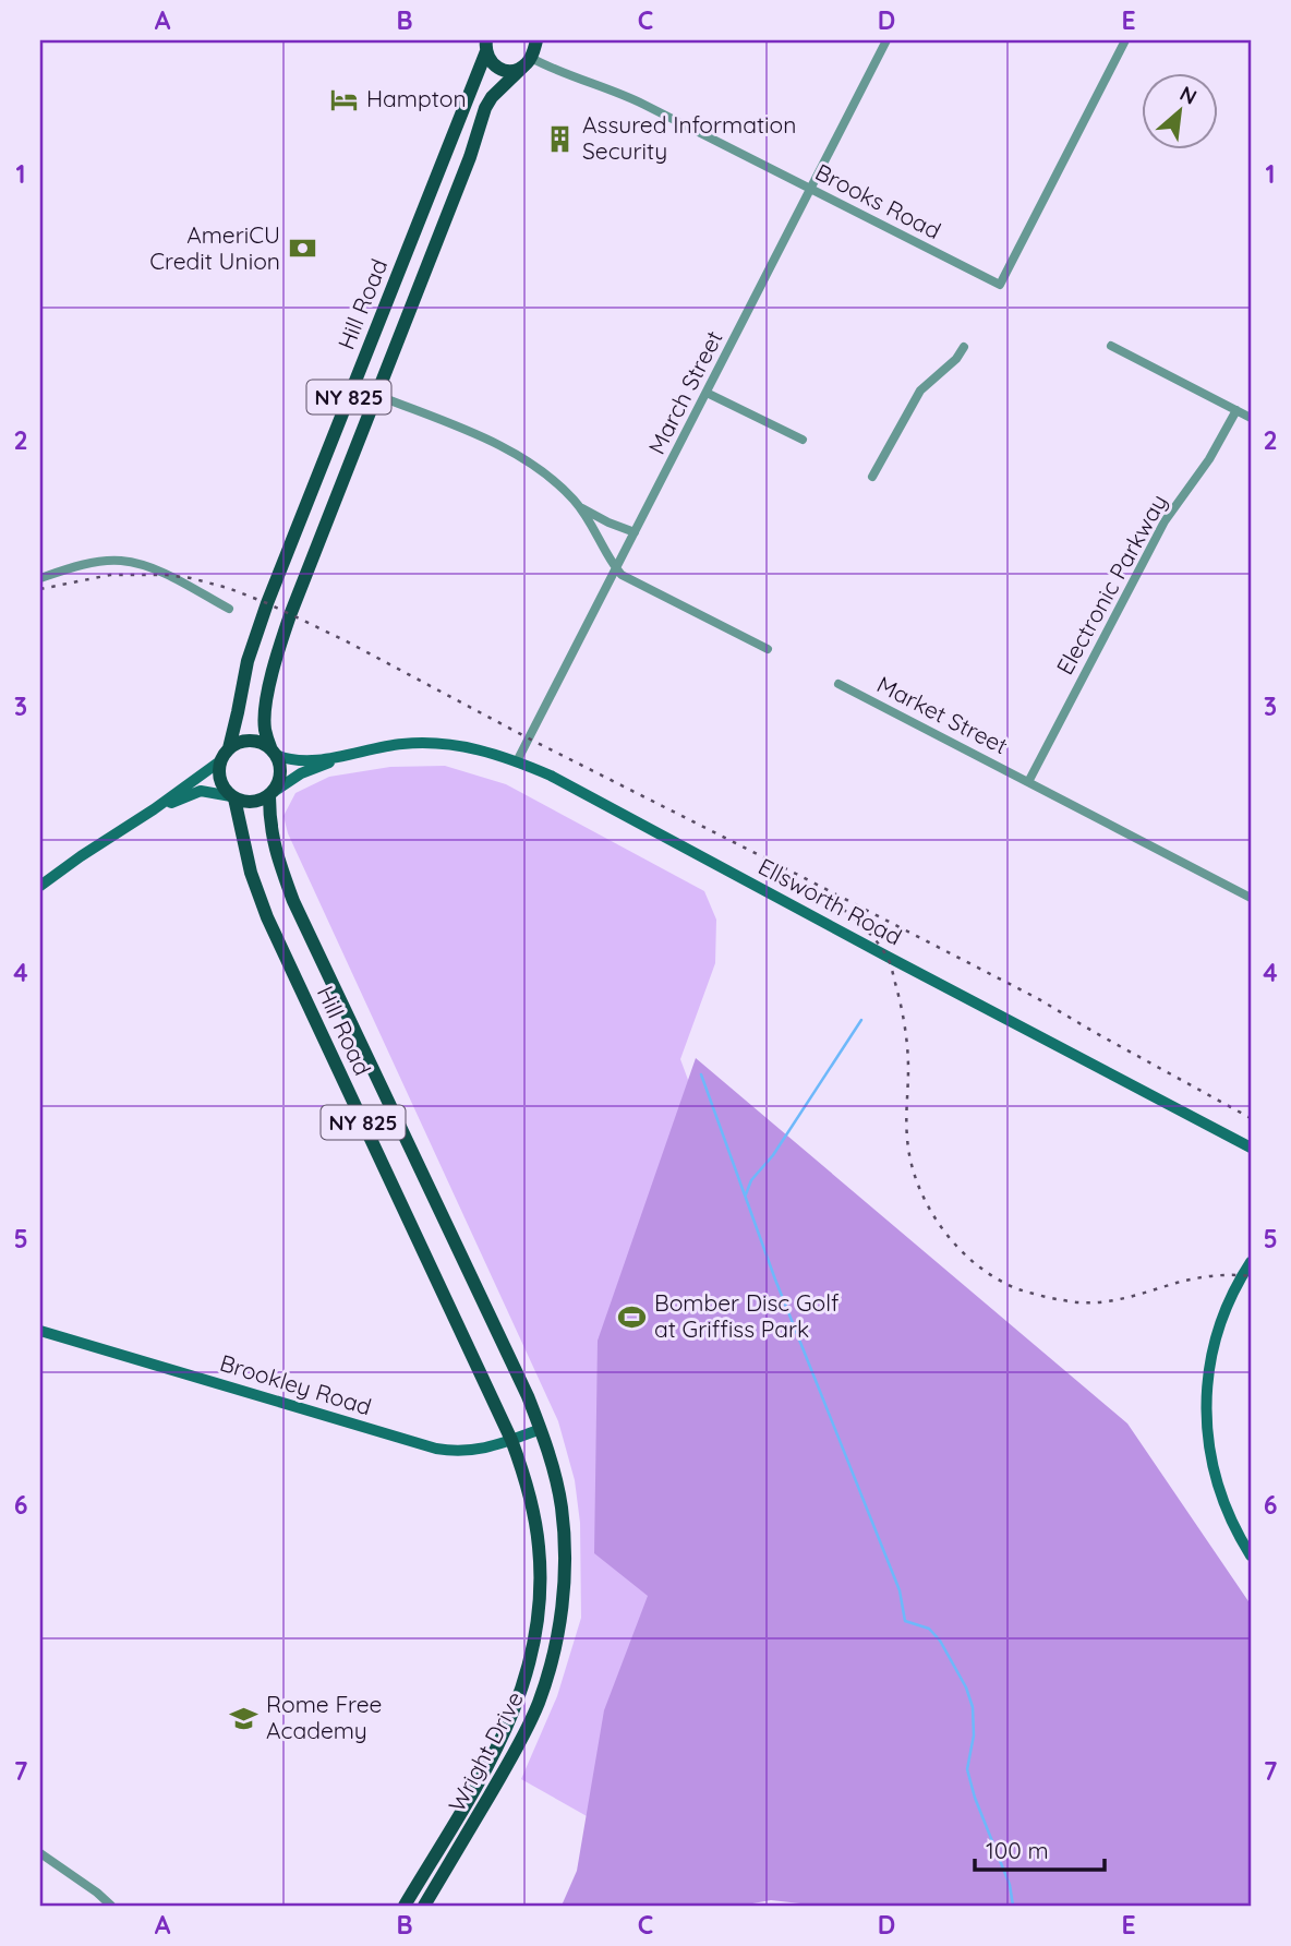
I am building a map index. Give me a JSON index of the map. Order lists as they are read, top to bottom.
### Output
{
  "streets": {
    "main road": ["Hill Road", "NY 825", "Wright Drive"],
    "street": [
      "Brooks Road",
      "March Street",
      "Electronic Parkway",
      "Market Street",
      "Ellsworth Road",
      "Brookley Road"
    ]
  },
  "crossings": [
    ["Brooks Road", "Hill Road"],
    ["Brooks Road", "March Street"],
    ["Hill Road", "NY 825"],
    ["Hill Road", "Ellsworth Road"],
    ["Hill Road", "Brookley Road"],
    ["Hill Road", "Wright Drive"],
    ["March Street", "Ellsworth Road"],
    ["NY 825", "Ellsworth Road"],
    ["Electronic Parkway", "Market Street"],
    ["Brookley Road", "Wright Drive"]
  ],
  "places": {
    "hotel": ["Hampton"],
    "building": ["Assured Information Security"],
    "bank": ["AmeriCU Credit Union"],
    "sports": ["Bomber Disc Golf at Griffiss Park"],
    "school or university": ["Rome Free Academy"]
  },
  "scale_bar": "100 m",
  "north": "top right",
  "grid": {
    "columns": [
      "A",
      "B",
      "C",
      "D",
      "E"
    ],
    "rows": [
      "1",
      "2",
      "3",
      "4",
      "5",
      "6",
      "7"
    ]
  }
}
